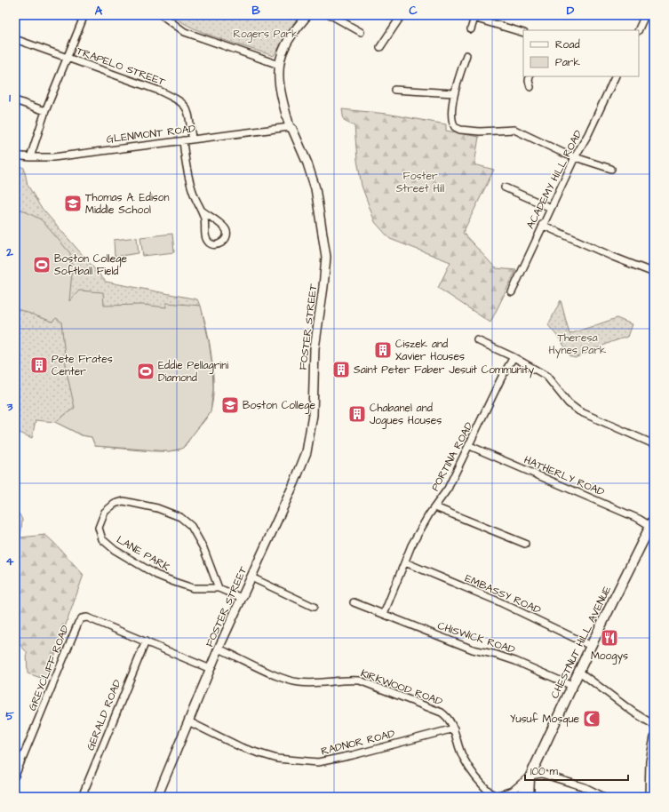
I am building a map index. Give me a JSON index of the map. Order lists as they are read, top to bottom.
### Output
{
  "streets": {
    "main road": ["CHESTNUT HILL AVENUE"],
    "street": [
      "TRAPELO STREET",
      "GLENMONT ROAD",
      "ACADEMY HILL ROAD",
      "FOSTER STREET",
      "PORTINA ROAD",
      "HATHERLY ROAD",
      "LANE PARK",
      "EMBASSY ROAD",
      "CHISWICK ROAD",
      "GREYCLIFF ROAD",
      "KIRKWOOD ROAD",
      "GERALD ROAD",
      "RADNOR ROAD"
    ]
  },
  "crossings": [
    ["TRAPELO STREET", "GLENMONT ROAD"],
    ["GLENMONT ROAD", "FOSTER STREET"],
    ["FOSTER STREET", "LANE PARK"],
    ["FOSTER STREET", "GREYCLIFF ROAD"],
    ["FOSTER STREET", "KIRKWOOD ROAD"],
    ["FOSTER STREET", "RADNOR ROAD"],
    ["PORTINA ROAD", "HATHERLY ROAD"],
    ["PORTINA ROAD", "EMBASSY ROAD"],
    ["PORTINA ROAD", "CHISWICK ROAD"],
    ["HATHERLY ROAD", "CHESTNUT HILL AVENUE"],
    ["EMBASSY ROAD", "CHESTNUT HILL AVENUE"],
    ["CHISWICK ROAD", "CHESTNUT HILL AVENUE"],
    ["GREYCLIFF ROAD", "GERALD ROAD"],
    ["KIRKWOOD ROAD", "RADNOR ROAD"]
  ],
  "parks": ["Rogers Park", "Foster Street Hill", "Theresa Hynes Park"],
  "places": {
    "school or university": ["Thomas A. Edison Middle School", "Boston College"],
    "sports": ["Boston College Softball Field", "Eddie Pellagrini Diamond"],
    "building": [
      "Ciszek and Xavier Houses",
      "Pete Frates Center",
      "Saint Peter Faber Jesuit Community",
      "Chabanel and Jogues Houses"
    ],
    "restaurant": ["Moogys"],
    "mosque": ["Yusuf Mosque"]
  },
  "legend": ["Road", "Park"],
  "scale_bar": "100 m",
  "grid": {
    "columns": [
      "A",
      "B",
      "C",
      "D"
    ],
    "rows": [
      "1",
      "2",
      "3",
      "4",
      "5"
    ]
  }
}
